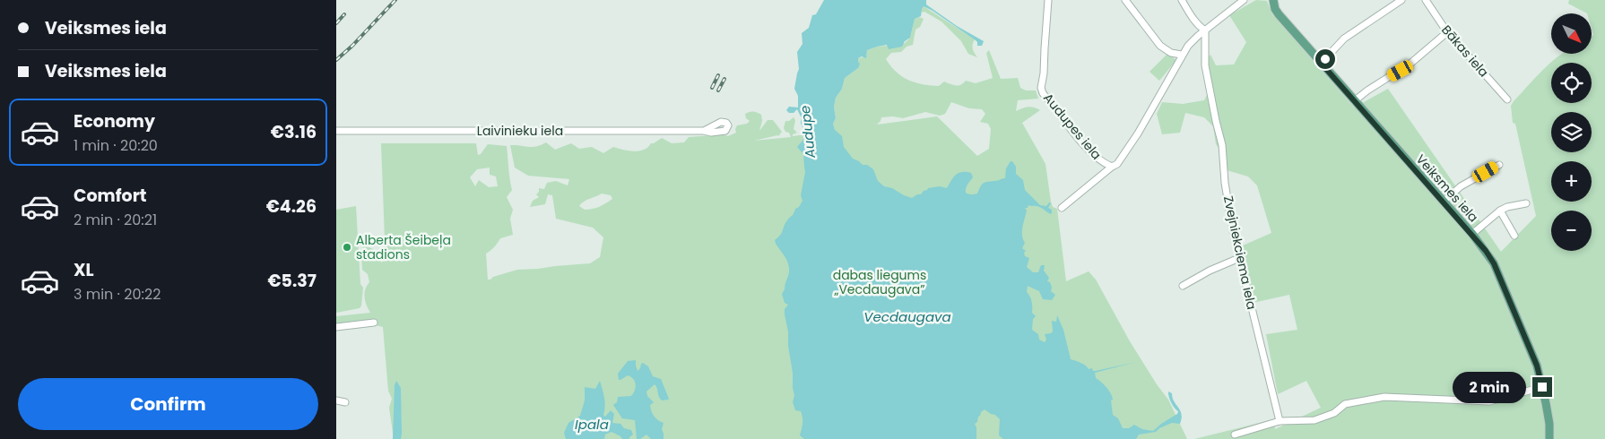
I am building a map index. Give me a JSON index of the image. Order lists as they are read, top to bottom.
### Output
{
  "streets": {
    "main road": ["Veiksmes iela"],
    "street": [
      "Bākas iela",
      "Audupes iela",
      "Laivinieku iela",
      "Zvejniekciema iela"
    ]
  },
  "water": ["Audupe", "Vecdaugava", "Ipala"],
  "parks": ["dabas liegums „Vecdaugava”"],
  "places": ["Alberta Šeibeļa stadions"],
  "north": "bottom right",
  "page": {
    "banner": ["Veiksmes iela", "Veiksmes iela"],
    "map_buttons": ["+", "−"],
    "list": [
      {
        "name": "Economy",
        "note": "1 min · 20:20",
        "value": "€3.16"
      },
      {
        "name": "Comfort",
        "note": "2 min · 20:21",
        "value": "€4.26"
      },
      {
        "name": "XL",
        "note": "3 min · 20:22",
        "value": "€5.37"
      }
    ],
    "buttons": "Confirm",
    "bubble": "2 min"
  }
}
